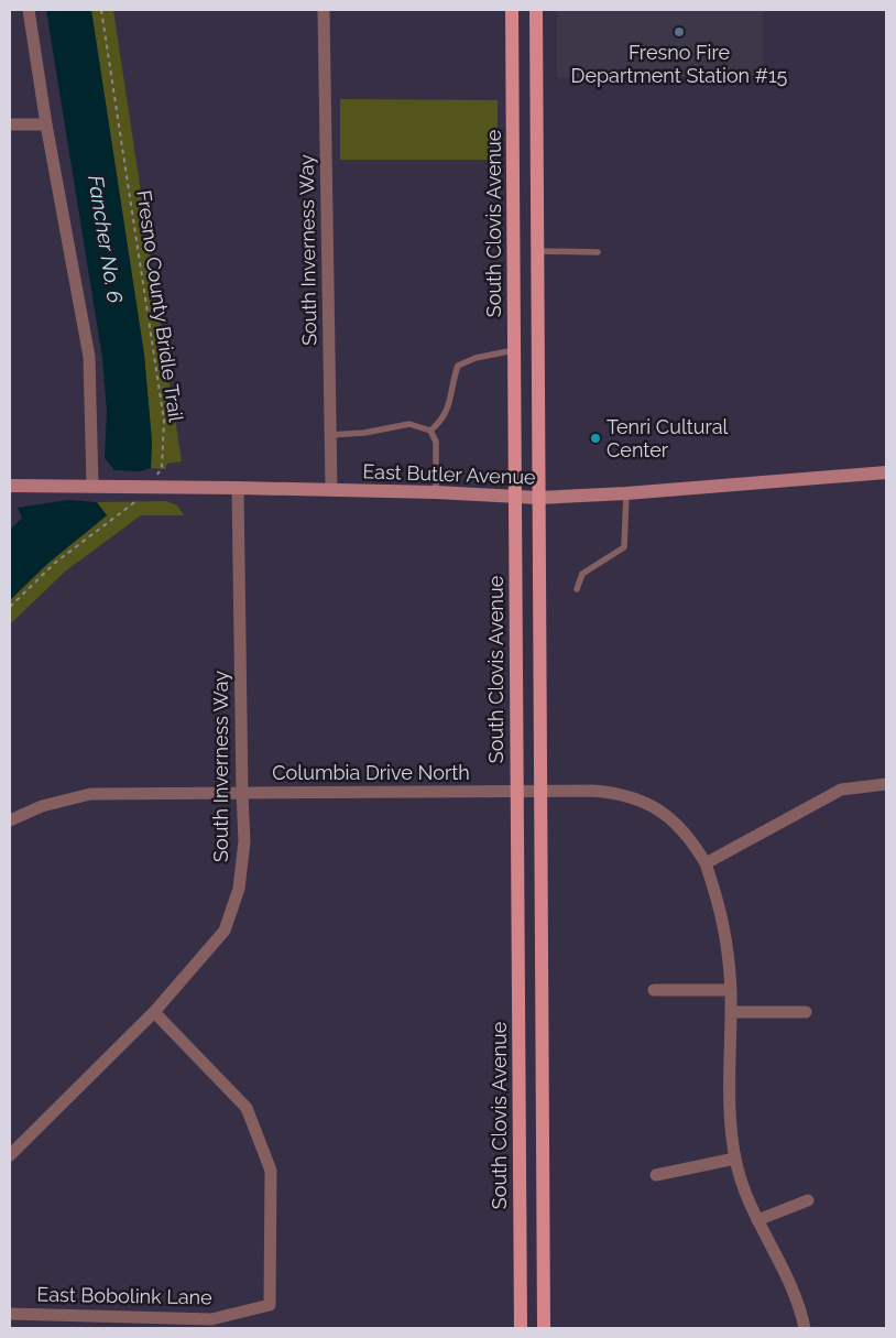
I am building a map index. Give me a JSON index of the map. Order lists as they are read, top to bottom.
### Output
{
  "streets": {
    "main road": ["South Clovis Avenue"],
    "street": [
      "South Inverness Way",
      "East Butler Avenue",
      "Columbia Drive North",
      "East Bobolink Lane"
    ],
    "path": ["Fresno County Bridle Trail"]
  },
  "crossings": [
    ["South Clovis Avenue", "East Butler Avenue"],
    ["South Clovis Avenue", "Columbia Drive North"],
    ["South Inverness Way", "East Butler Avenue"],
    ["South Inverness Way", "Columbia Drive North"],
    ["South Inverness Way", "East Bobolink Lane"],
    ["Fresno County Bridle Trail", "East Butler Avenue"]
  ],
  "water": ["Fancher No. 6"],
  "places": ["Fresno Fire Department Station #15", "Tenri Cultural Center"]
}
